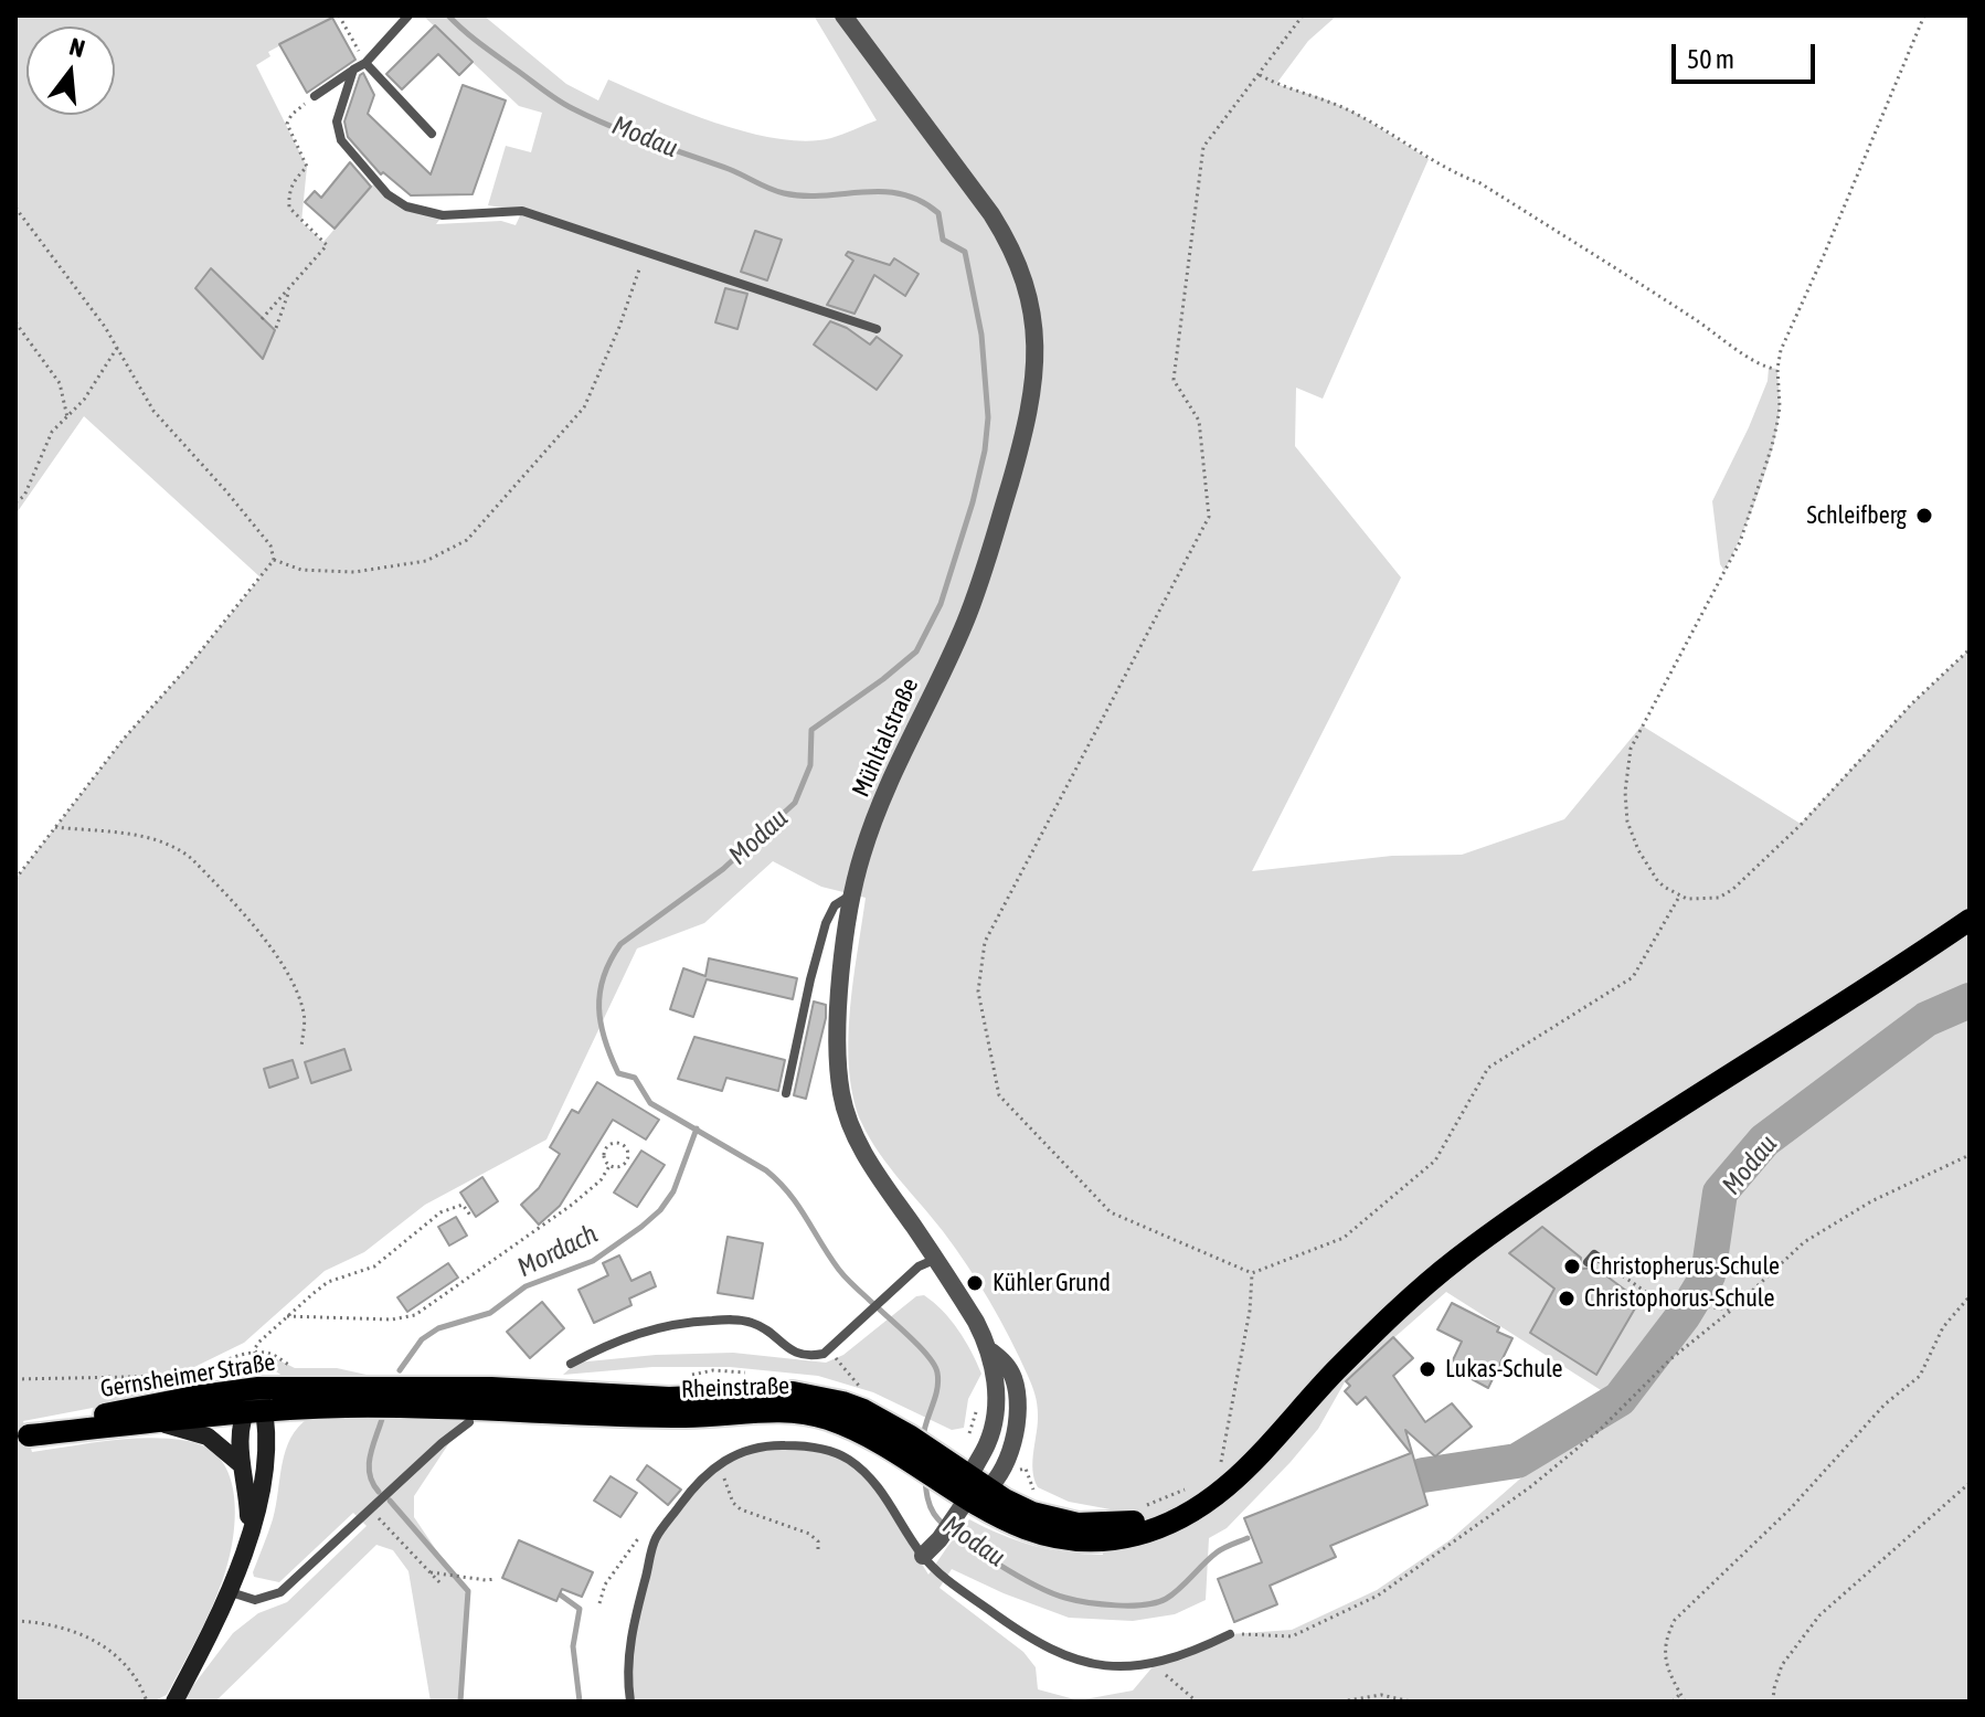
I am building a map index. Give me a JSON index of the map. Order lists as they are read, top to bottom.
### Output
{
  "streets": {
    "main road": ["Gernsheimer Straße", "Rheinstraße"],
    "street": ["Mühltalstraße"]
  },
  "crossings": [
    ["Mühltalstraße", "Rheinstraße"],
    ["Gernsheimer Straße", "Rheinstraße"]
  ],
  "water": ["Modau", "Mordach"],
  "places": [
    "Schleifberg",
    "Christopherus-Schule",
    "Kühler Grund",
    "Christophorus-Schule",
    "Lukas-Schule"
  ],
  "scale_bar": "50 m",
  "north": "top"
}
